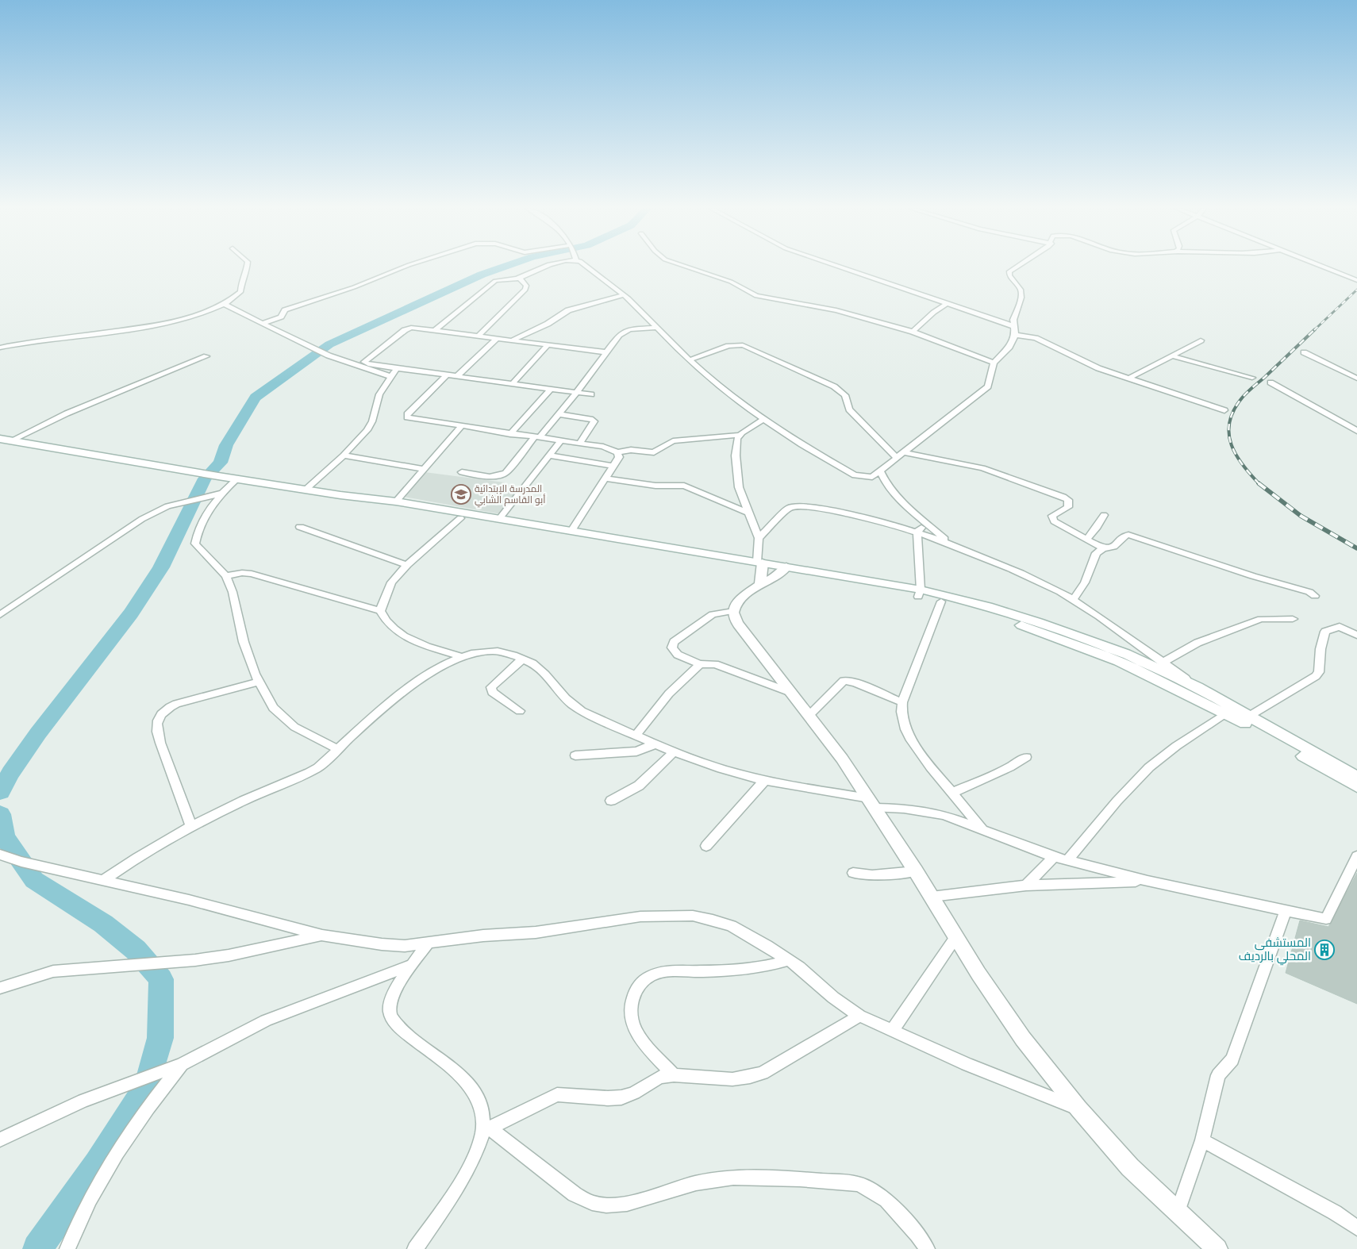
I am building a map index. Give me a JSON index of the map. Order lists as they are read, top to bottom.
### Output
{
  "places": {
    "school or university": ["المدرسة الإبتدائية أبو القاسم الشابي"],
    "building": ["المستشفى المحلي بالرديف"]
  }
}
